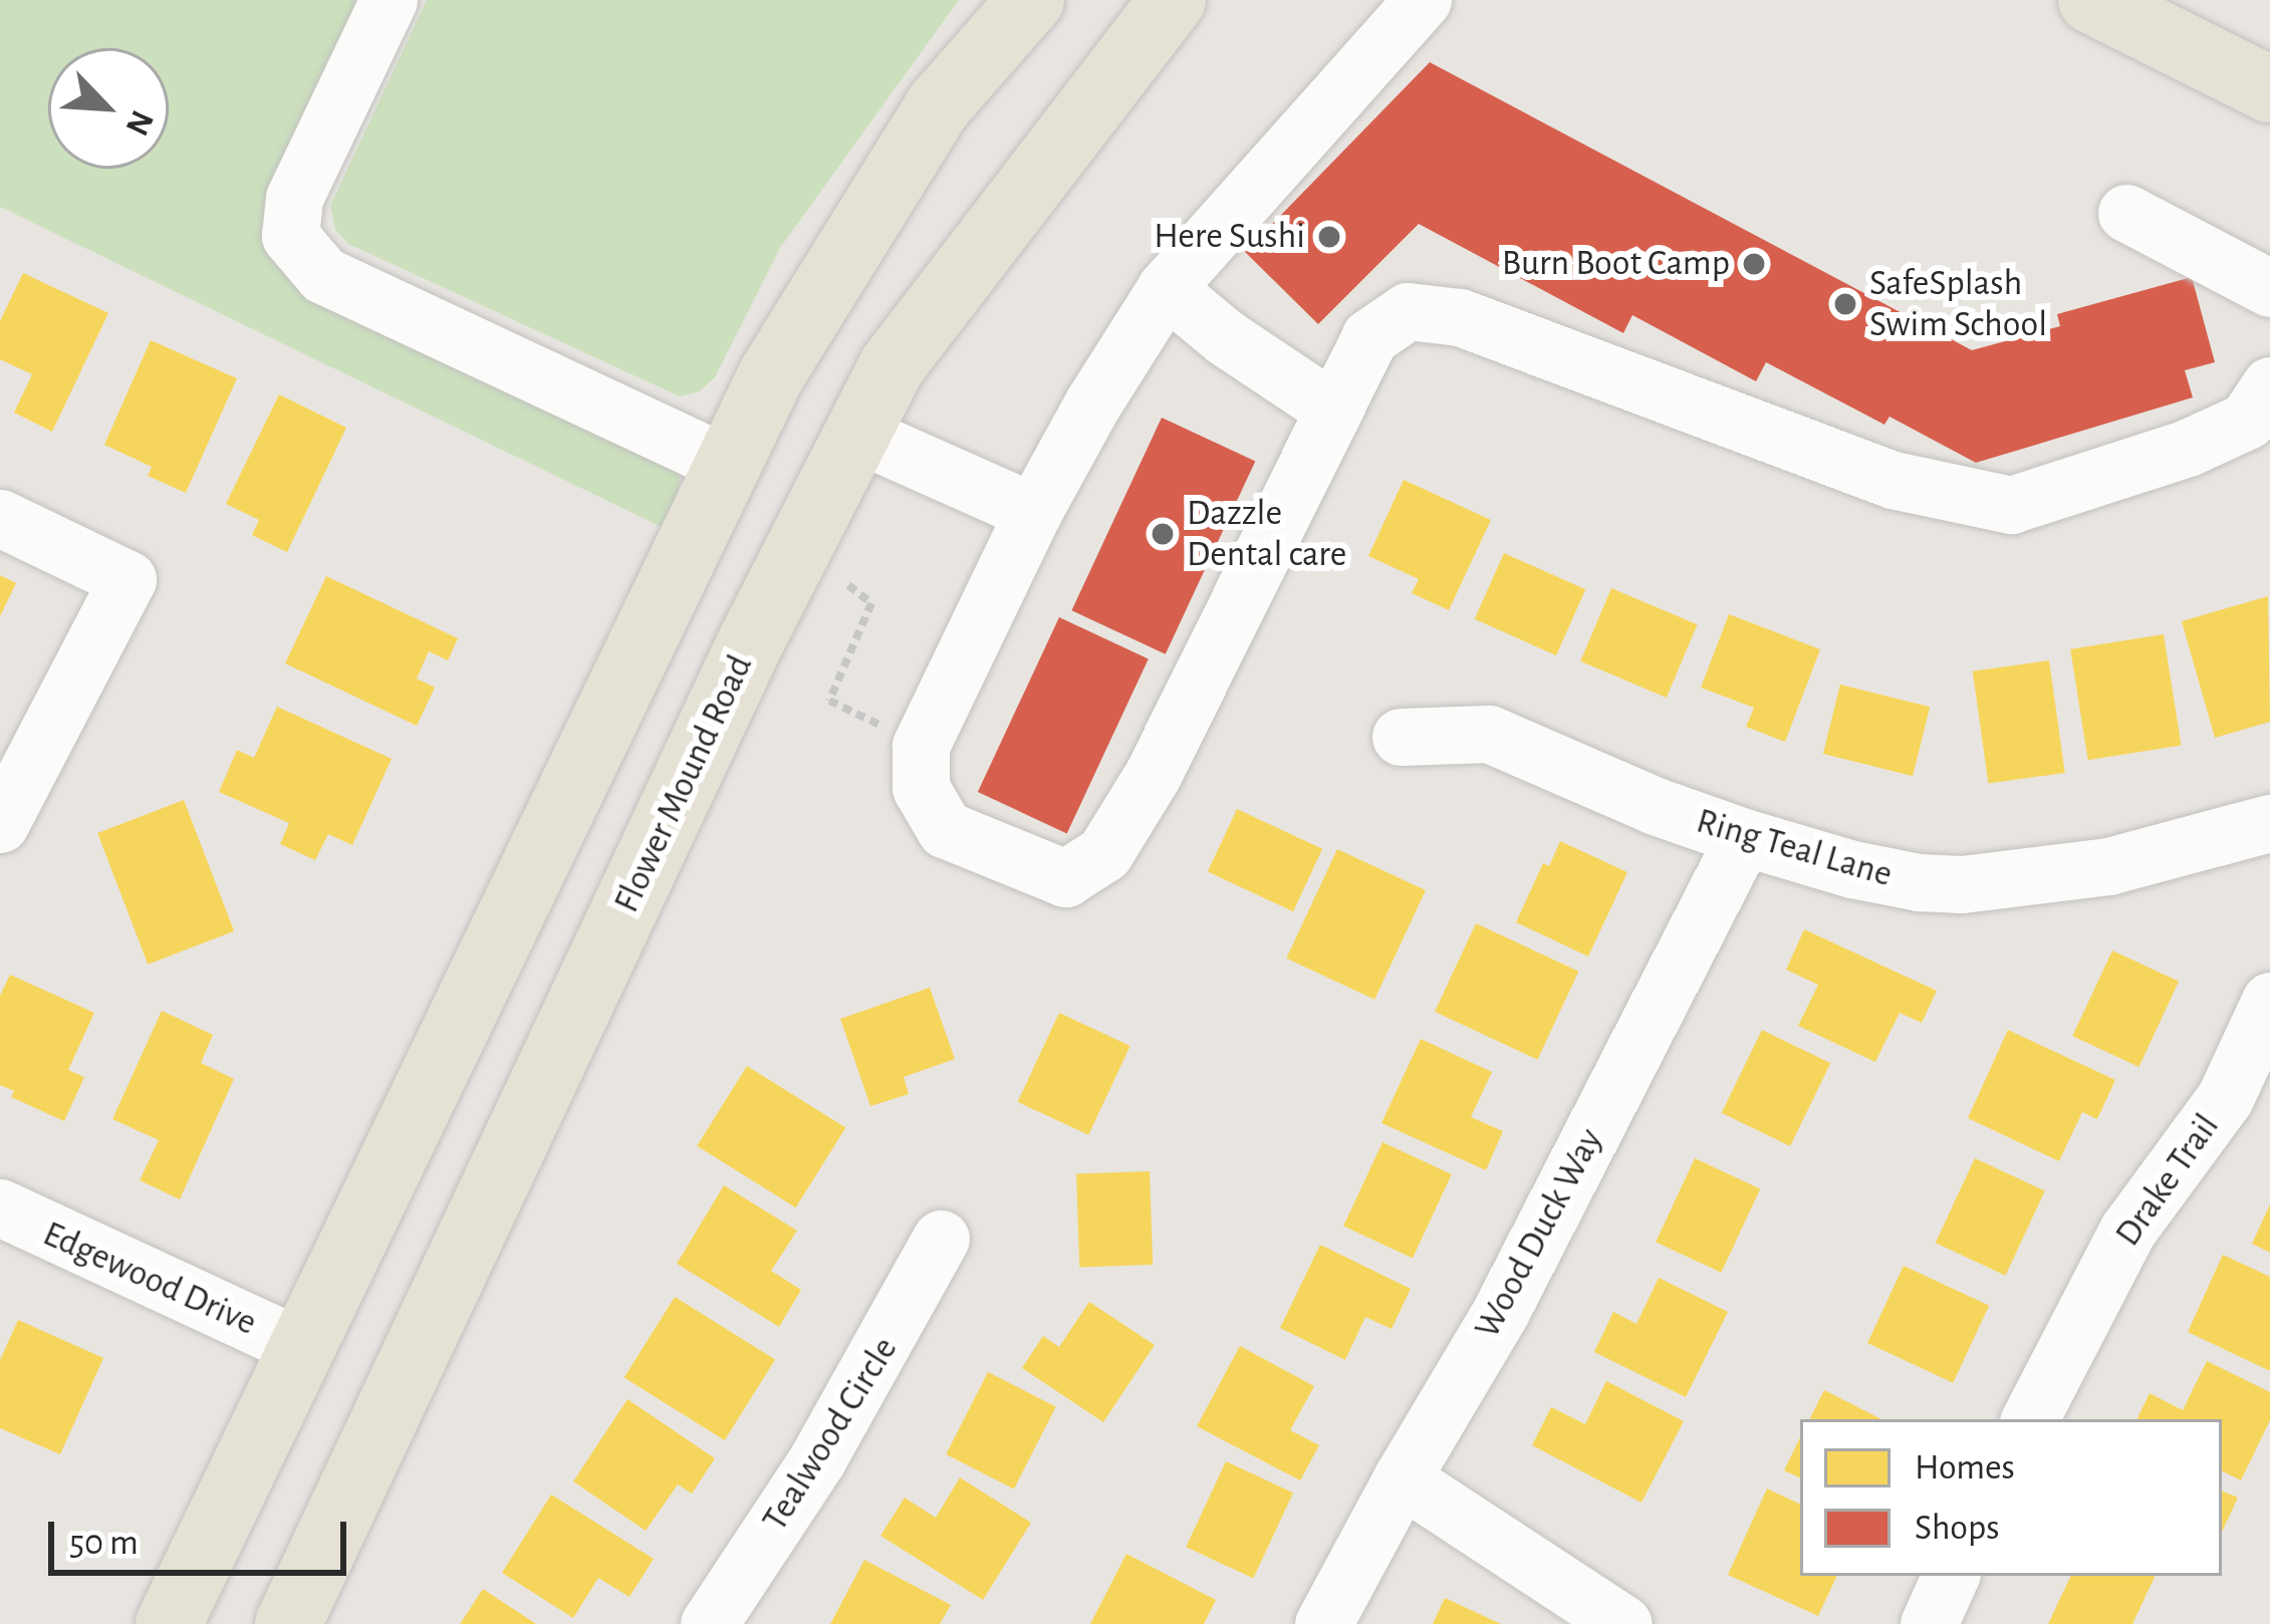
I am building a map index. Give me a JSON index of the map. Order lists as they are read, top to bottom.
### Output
{
  "streets": {
    "main road": ["Flower Mound Road"],
    "street": [
      "Ring Teal Lane",
      "Drake Trail",
      "Wood Duck Way",
      "Edgewood Drive",
      "Tealwood Circle"
    ]
  },
  "crossings": [
    ["Ring Teal Lane", "Wood Duck Way"]
  ],
  "places": [
    "Here Sushi",
    "Burn Boot Camp",
    "SafeSplash Swim School",
    "Dazzle Dental care"
  ],
  "legend": ["Homes", "Shops"],
  "scale_bar": "50 m",
  "north": "bottom right"
}
